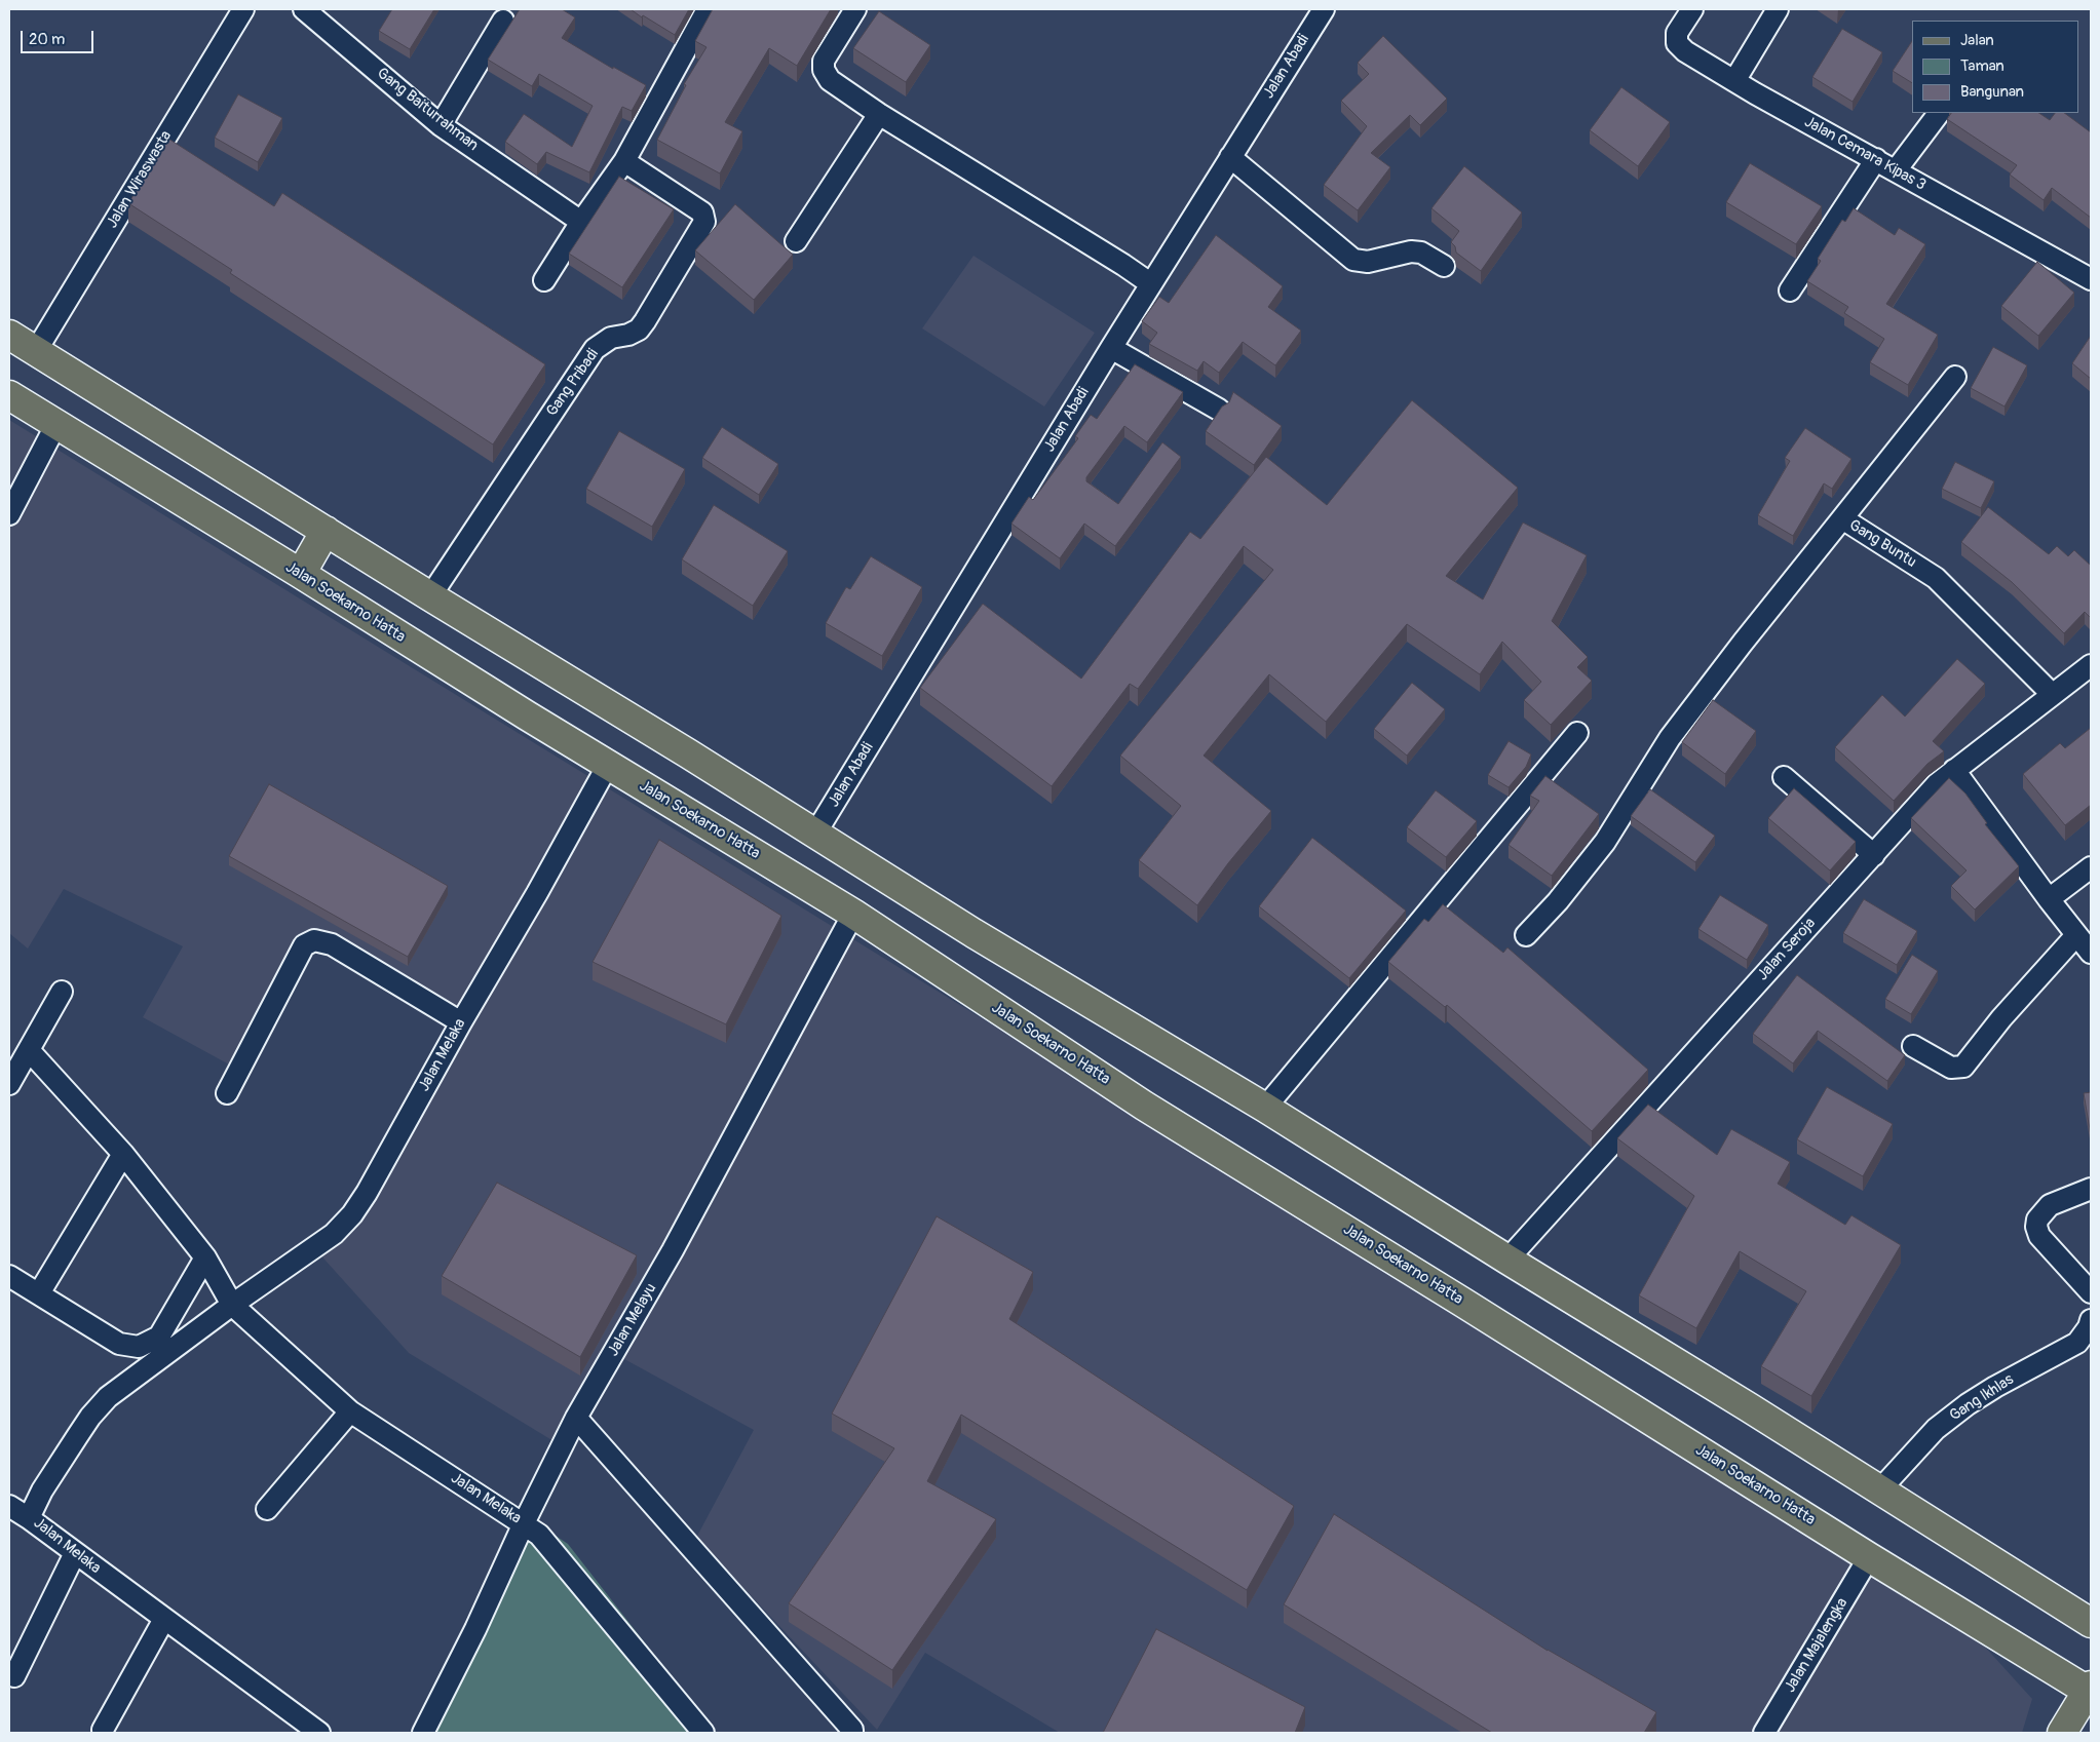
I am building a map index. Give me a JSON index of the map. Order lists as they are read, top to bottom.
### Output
{
  "streets": {
    "main road": ["Jalan Soekarno Hatta"],
    "street": [
      "Jalan Abadi",
      "Gang Baiturrahman",
      "Jalan Cemara Kipas 3",
      "Jalan Wiraswasta",
      "Gang Pribadi",
      "Gang Buntu",
      "Jalan Seroja",
      "Jalan Melaka",
      "Jalan Melayu",
      "Gang Ikhlas",
      "Jalan Majalengka"
    ]
  },
  "crossings": [
    ["Gang Buntu", "Jalan Seroja"],
    ["Jalan Soekarno Hatta", "Jalan Melaka"],
    ["Jalan Soekarno Hatta", "Jalan Melayu"],
    ["Jalan Soekarno Hatta", "Jalan Majalengka"],
    ["Jalan Melaka", "Jalan Melayu"]
  ],
  "legend": ["Jalan", "Taman", "Bangunan"],
  "scale_bar": "20 m"
}
